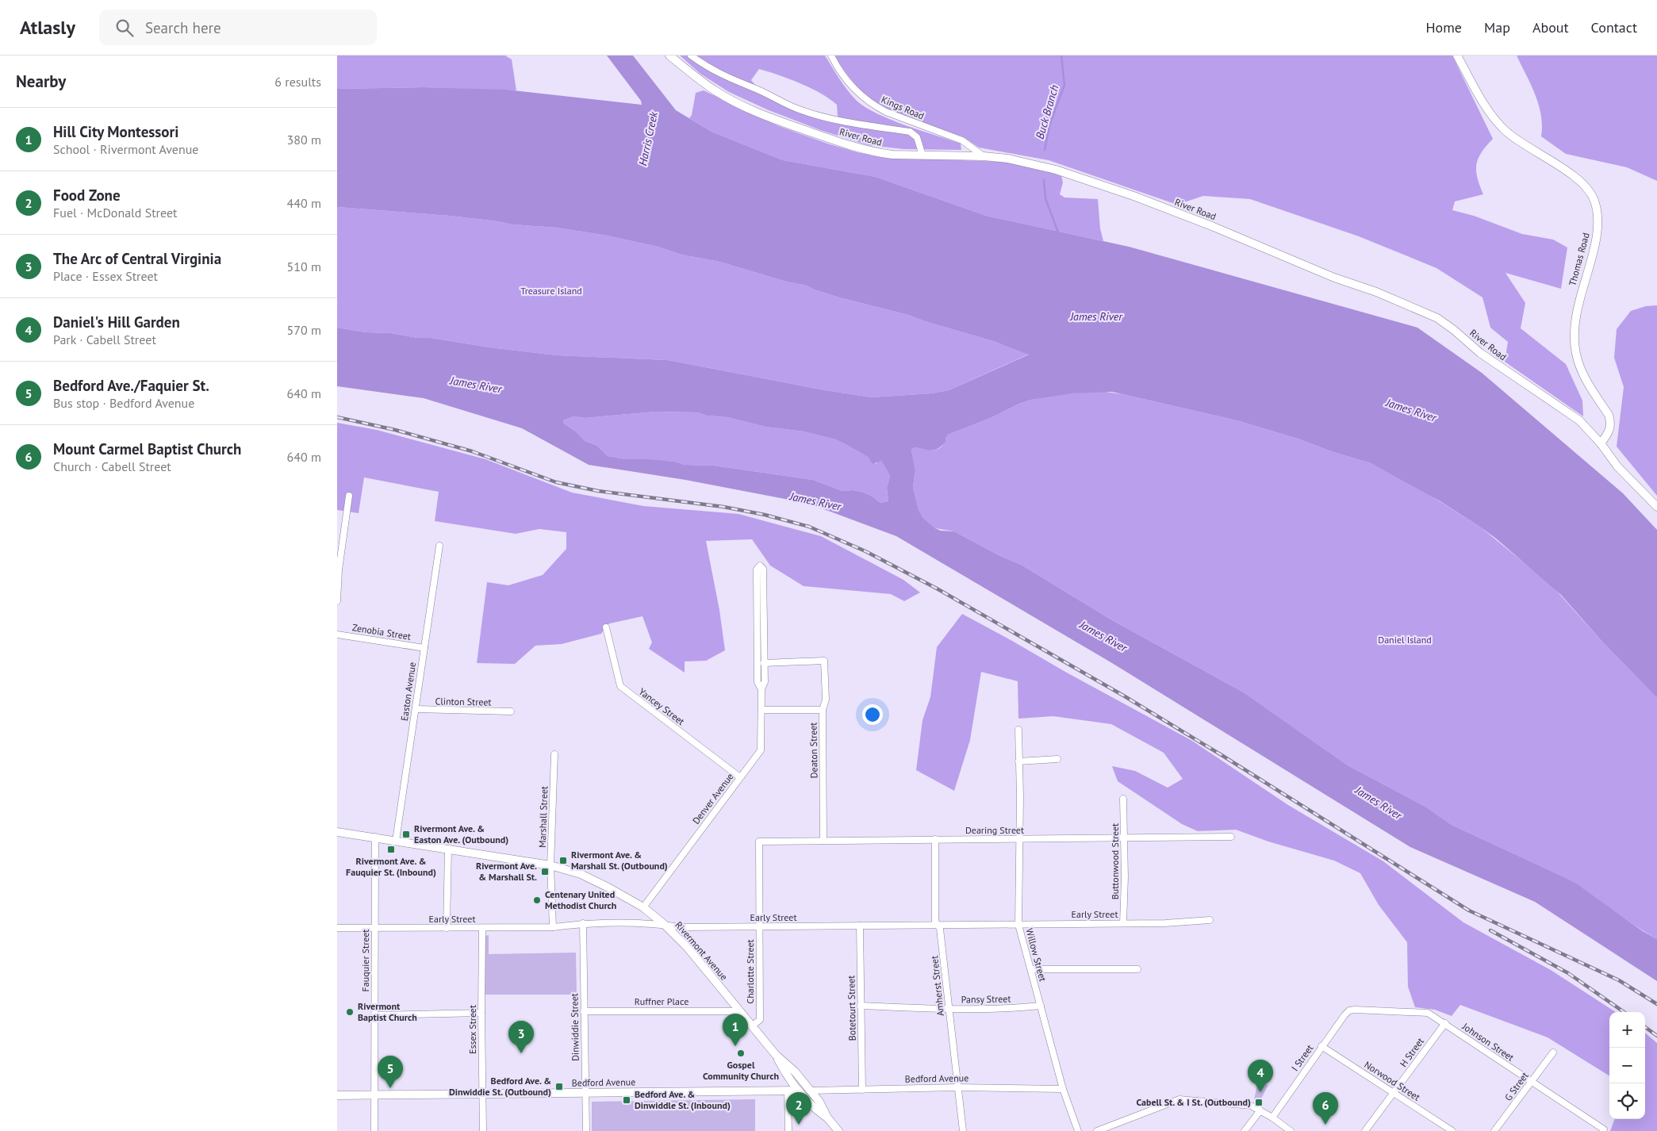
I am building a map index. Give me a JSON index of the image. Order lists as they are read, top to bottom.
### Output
{
  "streets": {
    "street": [
      "Kings Road",
      "River Road",
      "Thomas Road",
      "Zenobia Street",
      "Easton Avenue",
      "Clinton Street",
      "Yancey Street",
      "Deaton Street",
      "Denver Avenue",
      "Marshall Street",
      "Dearing Street",
      "Buttonwood Street",
      "Early Street",
      "Rivermont Avenue",
      "Willow Street",
      "Fauquier Street",
      "Charlotte Street",
      "Amherst Street",
      "Pansy Street",
      "Ruffner Place",
      "Botetourt Street",
      "Dinwiddie Street",
      "Essex Street",
      "Johnson Street",
      "H Street",
      "I Street",
      "Bedford Avenue",
      "Norwood Street",
      "G Street"
    ]
  },
  "crossings": [
    ["Kings Road", "River Road"],
    ["River Road", "Thomas Road"],
    ["Zenobia Street", "Easton Avenue"],
    ["Easton Avenue", "Clinton Street"],
    ["Easton Avenue", "Rivermont Avenue"],
    ["Yancey Street", "Denver Avenue"],
    ["Deaton Street", "Denver Avenue"],
    ["Deaton Street", "Dearing Street"],
    ["Denver Avenue", "Rivermont Avenue"],
    ["Marshall Street", "Early Street"],
    ["Marshall Street", "Rivermont Avenue"],
    ["Dearing Street", "Buttonwood Street"],
    ["Dearing Street", "Willow Street"],
    ["Dearing Street", "Charlotte Street"],
    ["Dearing Street", "Amherst Street"],
    ["Buttonwood Street", "Early Street"],
    ["Early Street", "Rivermont Avenue"],
    ["Early Street", "Willow Street"],
    ["Early Street", "Fauquier Street"],
    ["Early Street", "Charlotte Street"],
    ["Early Street", "Amherst Street"],
    ["Early Street", "Botetourt Street"],
    ["Early Street", "Dinwiddie Street"],
    ["Early Street", "Essex Street"],
    ["Rivermont Avenue", "Fauquier Street"],
    ["Rivermont Avenue", "Charlotte Street"],
    ["Rivermont Avenue", "Ruffner Place"],
    ["Rivermont Avenue", "Bedford Avenue"],
    ["Willow Street", "Pansy Street"],
    ["Willow Street", "Bedford Avenue"],
    ["Fauquier Street", "Bedford Avenue"],
    ["Amherst Street", "Pansy Street"],
    ["Amherst Street", "Bedford Avenue"],
    ["Pansy Street", "Botetourt Street"],
    ["Ruffner Place", "Dinwiddie Street"],
    ["Botetourt Street", "Bedford Avenue"],
    ["Dinwiddie Street", "Bedford Avenue"],
    ["Essex Street", "Bedford Avenue"],
    ["Johnson Street", "H Street"],
    ["Johnson Street", "I Street"],
    ["Johnson Street", "G Street"],
    ["H Street", "Norwood Street"],
    ["I Street", "Norwood Street"]
  ],
  "water": ["Buck Branch", "Harris Creek", "James River"],
  "parks": ["Treasure Island", "Daniel Island"],
  "places": {
    "transit": [
      "Rivermont Ave. & Easton Ave. (Outbound)",
      "Rivermont Ave. & Fauquier St. (Inbound)",
      "Rivermont Ave. & Marshall St. (Outbound)",
      "Rivermont Ave. & Marshall St.",
      "Bedford Ave. & Dinwiddie St. (Outbound)",
      "Bedford Ave. & Dinwiddle St. (Inbound)",
      "Cabell St. & I St. (Outbound)"
    ],
    "other": ["Centenary United Methodist Church", "Rivermont Baptist Church", "Gospel Community Church"]
  },
  "page": {
    "header": "Atlasly",
    "search": "Search here",
    "nav": [
      "Home",
      "Map",
      "About",
      "Contact"
    ],
    "heading": ["Nearby", "6 results"],
    "list": [
      {
        "mark": "1",
        "name": "Hill City Montessori",
        "note": "School · Rivermont Avenue",
        "value": "380 m"
      },
      {
        "mark": "2",
        "name": "Food Zone",
        "note": "Fuel · McDonald Street",
        "value": "440 m"
      },
      {
        "mark": "3",
        "name": "The Arc of Central Virginia",
        "note": "Place · Essex Street",
        "value": "510 m"
      },
      {
        "mark": "4",
        "name": "Daniel's Hill Garden",
        "note": "Park · Cabell Street",
        "value": "570 m"
      },
      {
        "mark": "5",
        "name": "Bedford Ave./Faquier St.",
        "note": "Bus stop · Bedford Avenue",
        "value": "640 m"
      },
      {
        "mark": "6",
        "name": "Mount Carmel Baptist Church",
        "note": "Church · Cabell Street",
        "value": "640 m"
      }
    ],
    "map_buttons": ["+", "−"],
    "pins": [
      "1",
      "3",
      "5",
      "4",
      "2",
      "6"
    ]
  }
}
